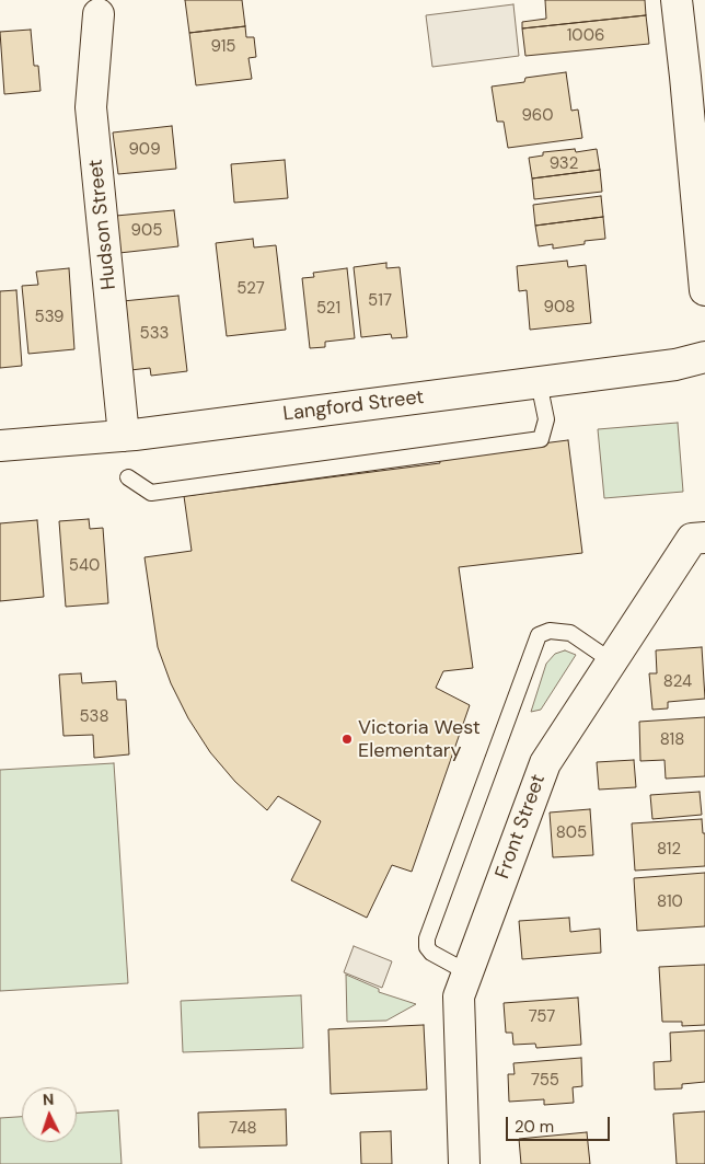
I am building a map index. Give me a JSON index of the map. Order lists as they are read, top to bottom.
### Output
{
  "streets": {
    "street": ["Hudson Street", "Langford Street", "Front Street"]
  },
  "crossings": [
    ["Hudson Street", "Langford Street"]
  ],
  "places": ["Victoria West Elementary"],
  "house_numbers": [
    "1006",
    "915",
    "960",
    "909",
    "932",
    "905",
    "527",
    "517",
    "908",
    "521",
    "539",
    "533",
    "540",
    "824",
    "538",
    "818",
    "805",
    "812",
    "810",
    "757",
    "755",
    "748"
  ],
  "scale_bar": "20 m",
  "north": "top"
}
